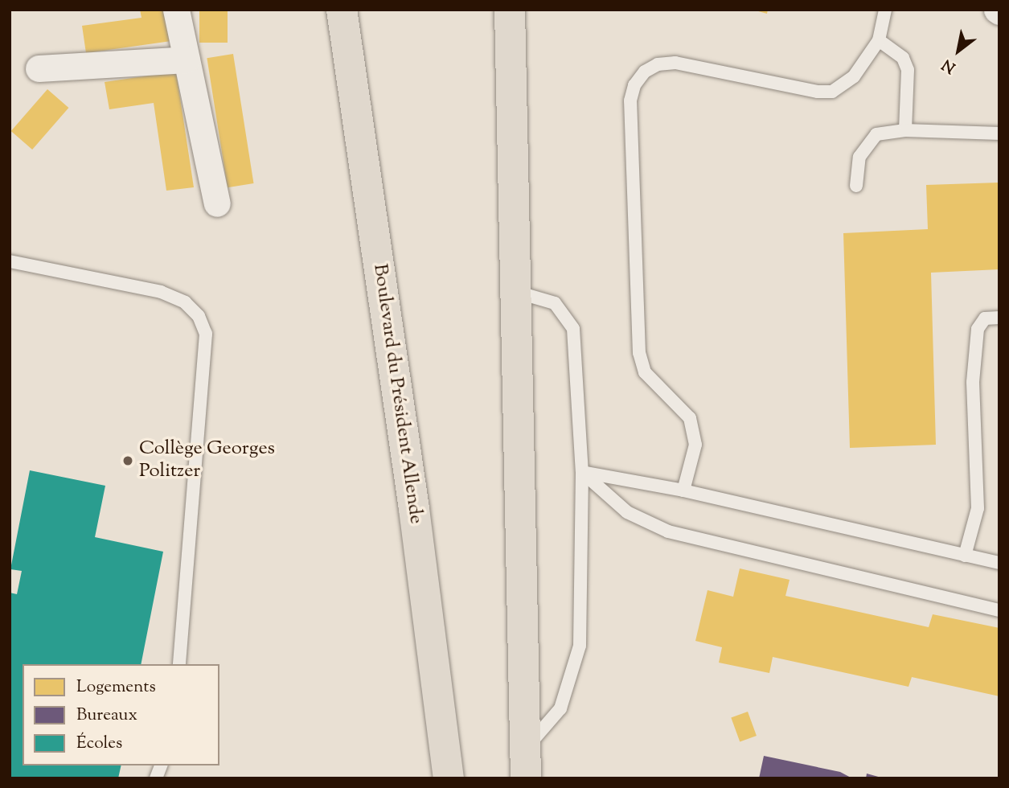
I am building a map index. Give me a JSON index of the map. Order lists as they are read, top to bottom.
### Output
{
  "streets": {
    "main road": ["Boulevard du Président Allende"]
  },
  "places": ["Collège Georges Politzer"],
  "legend": ["Logements", "Bureaux", "Écoles"],
  "north": "bottom left"
}
